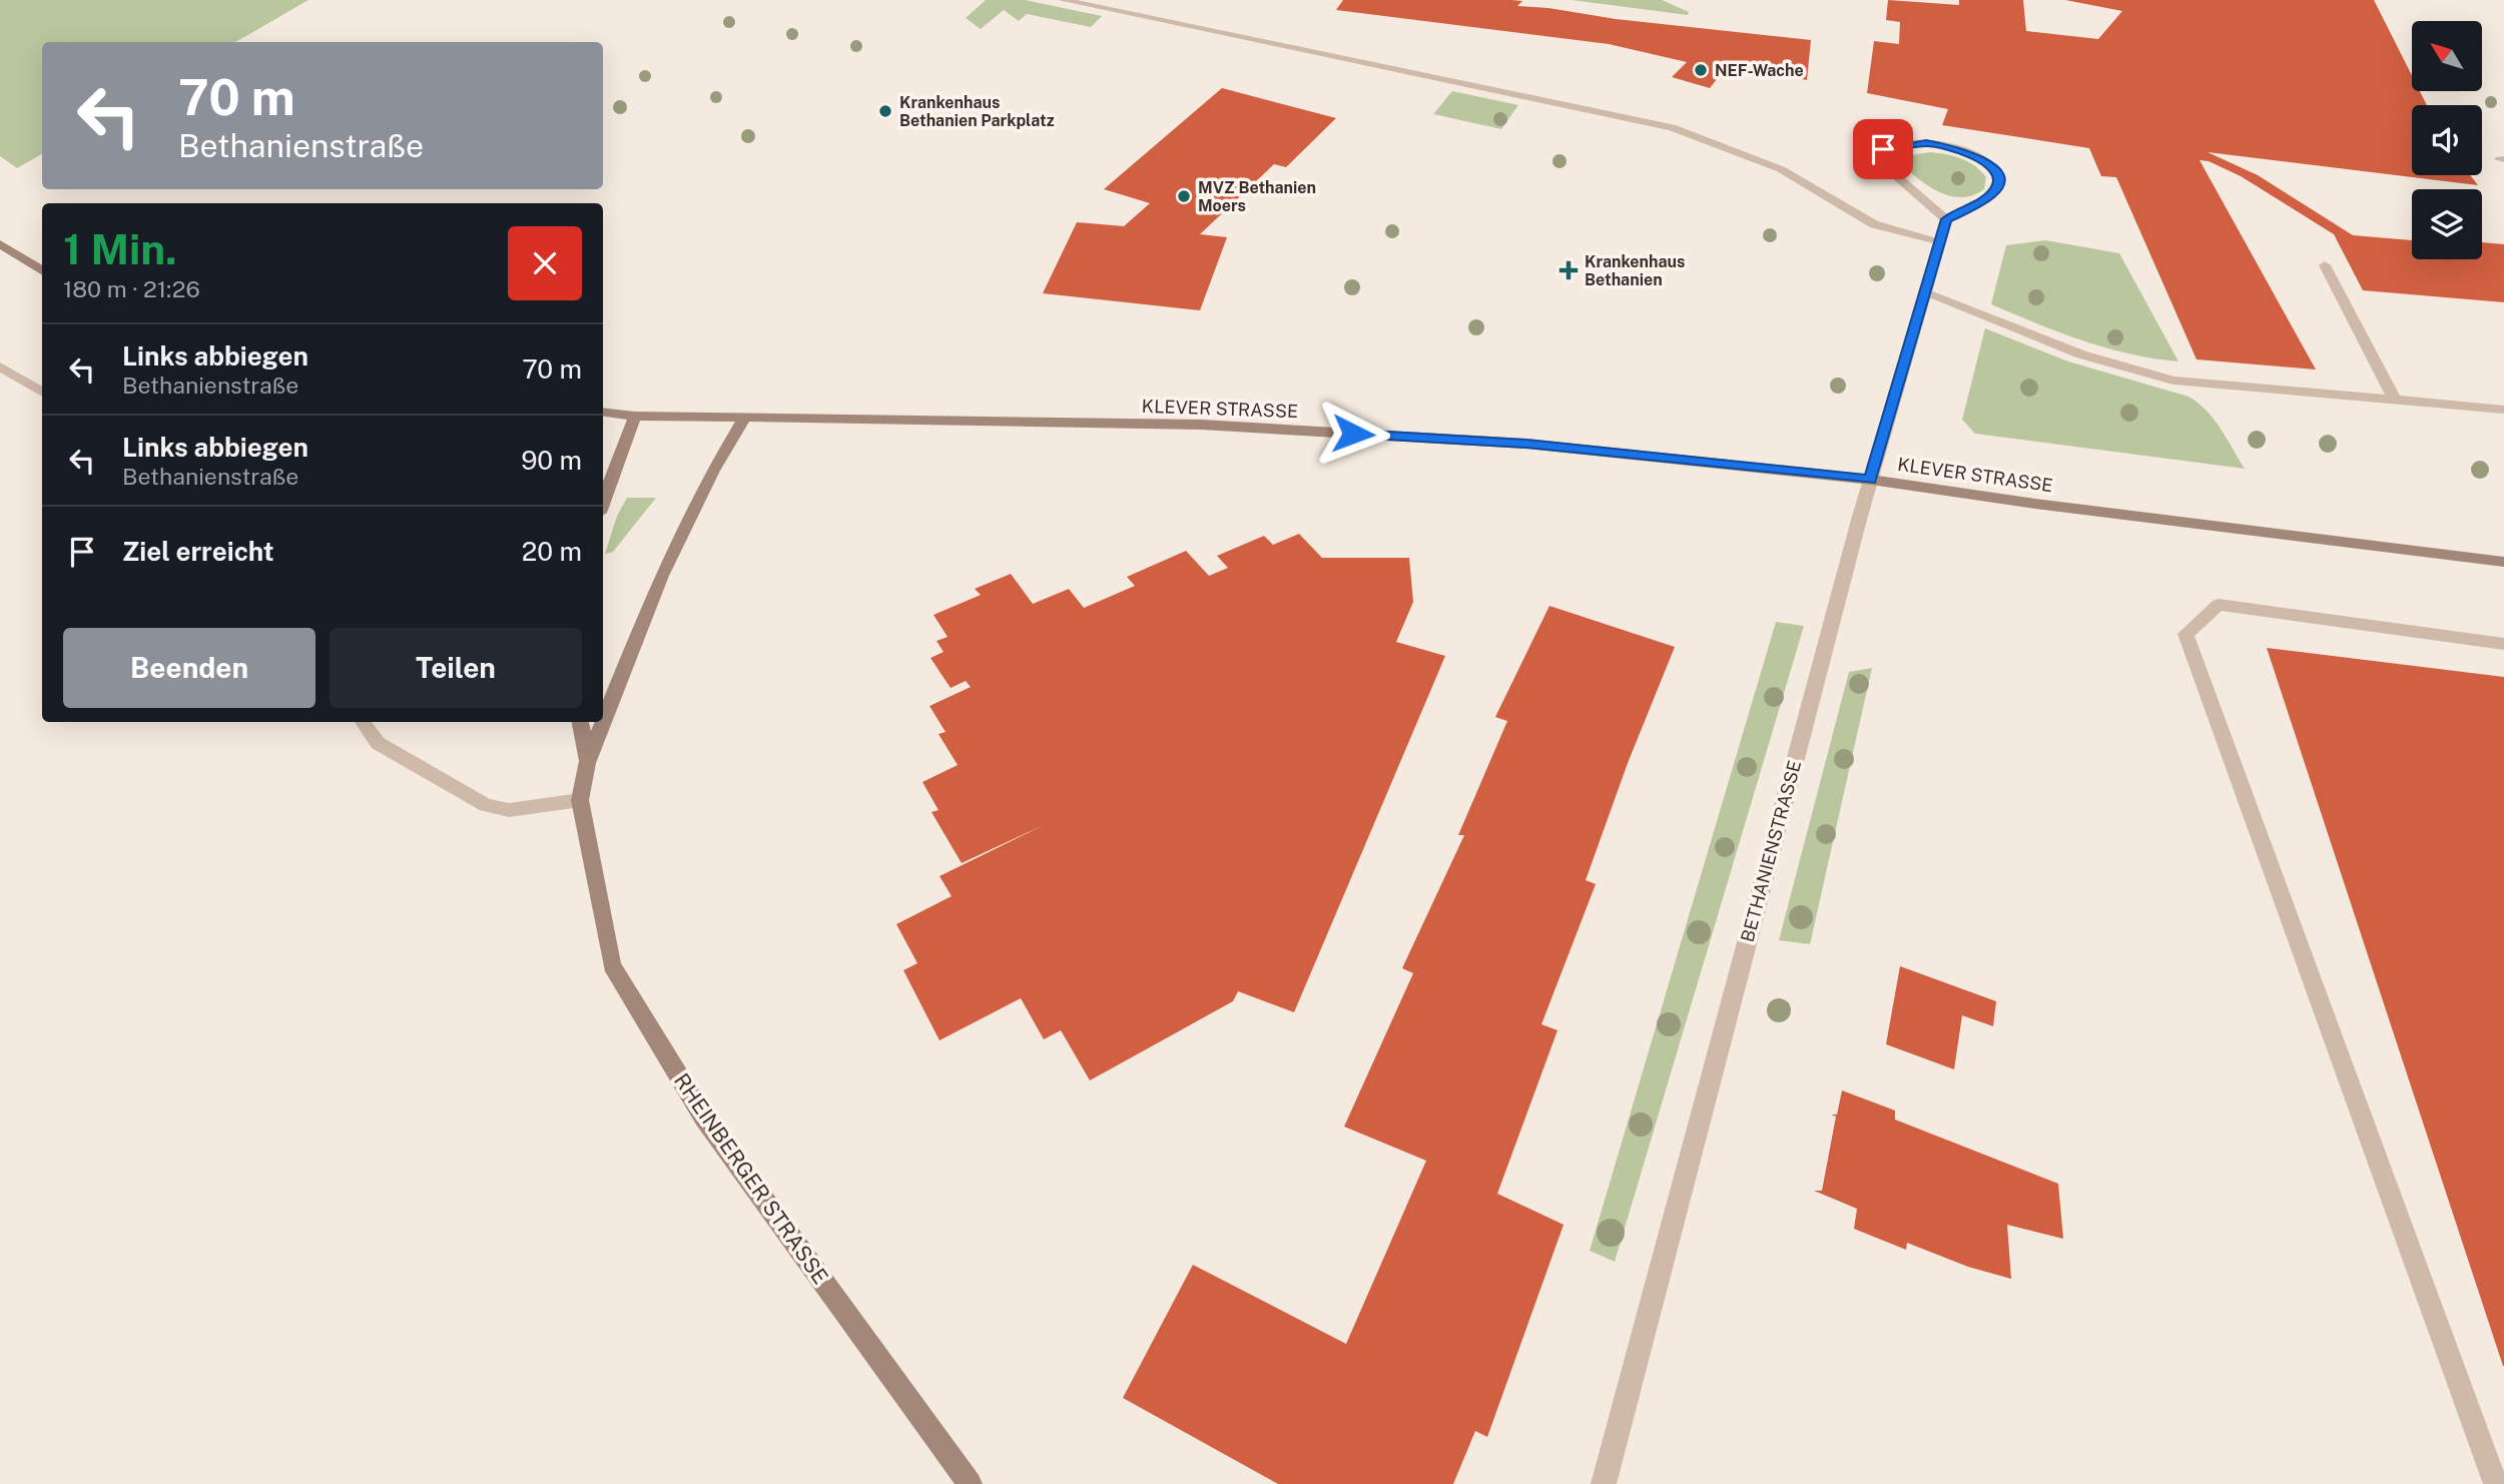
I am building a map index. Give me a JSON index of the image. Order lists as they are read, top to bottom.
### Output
{
  "streets": {
    "main road": ["KLEVER STRASSE", "RHEINBERGER STRASSE"],
    "street": ["BETHANIENSTRASSE"]
  },
  "crossings": [
    ["KLEVER STRASSE", "BETHANIENSTRASSE"]
  ],
  "places": {
    "other": ["NEF-Wache", "Krankenhaus Bethanien Parkplatz", "MVZ Bethanien Moers"],
    "health": ["Krankenhaus Bethanien"]
  },
  "north": "top left",
  "page": {
    "turn": ["70 m", "Bethanienstraße"],
    "heading": ["1 Min.", "180 m · 21:26"],
    "list": [
      {
        "name": "Links abbiegen",
        "note": "Bethanienstraße",
        "value": "70 m"
      },
      {
        "name": "Links abbiegen",
        "note": "Bethanienstraße",
        "value": "90 m"
      },
      {
        "name": "Ziel erreicht",
        "value": "20 m"
      }
    ],
    "buttons": ["Beenden", "Teilen"]
  }
}
